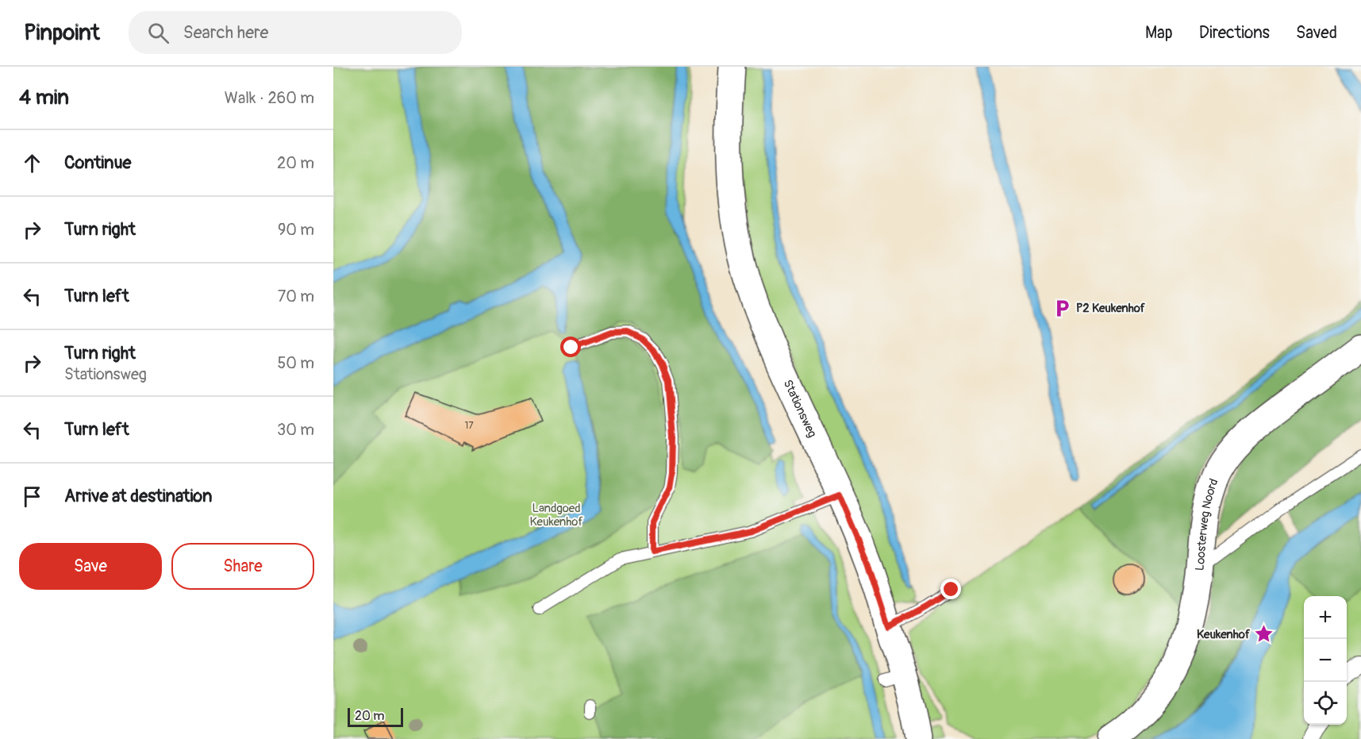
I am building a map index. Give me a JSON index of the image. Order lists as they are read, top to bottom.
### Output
{
  "streets": {
    "main road": ["Stationsweg", "Loosterweg Noord"]
  },
  "parks": ["Landgoed Keukenhof"],
  "places": {
    "parking": ["P2 Keukenhof"],
    "place": ["Keukenhof"]
  },
  "house_numbers": ["17"],
  "scale_bar": "20 m",
  "page": {
    "header": "Pinpoint",
    "search": "Search here",
    "nav": ["Map", "Directions", "Saved"],
    "heading": ["4 min", "Walk · 260 m"],
    "list": [
      ["Continue", "20 m"],
      ["Turn right", "90 m"],
      ["Turn left", "70 m"],
      ["Turn right", "Stationsweg", "50 m"],
      ["Turn left", "30 m"],
      "Arrive at destination"
    ],
    "buttons": ["Save", "Share"],
    "map_buttons": ["+", "−"],
    "scale": "20 m"
  }
}
